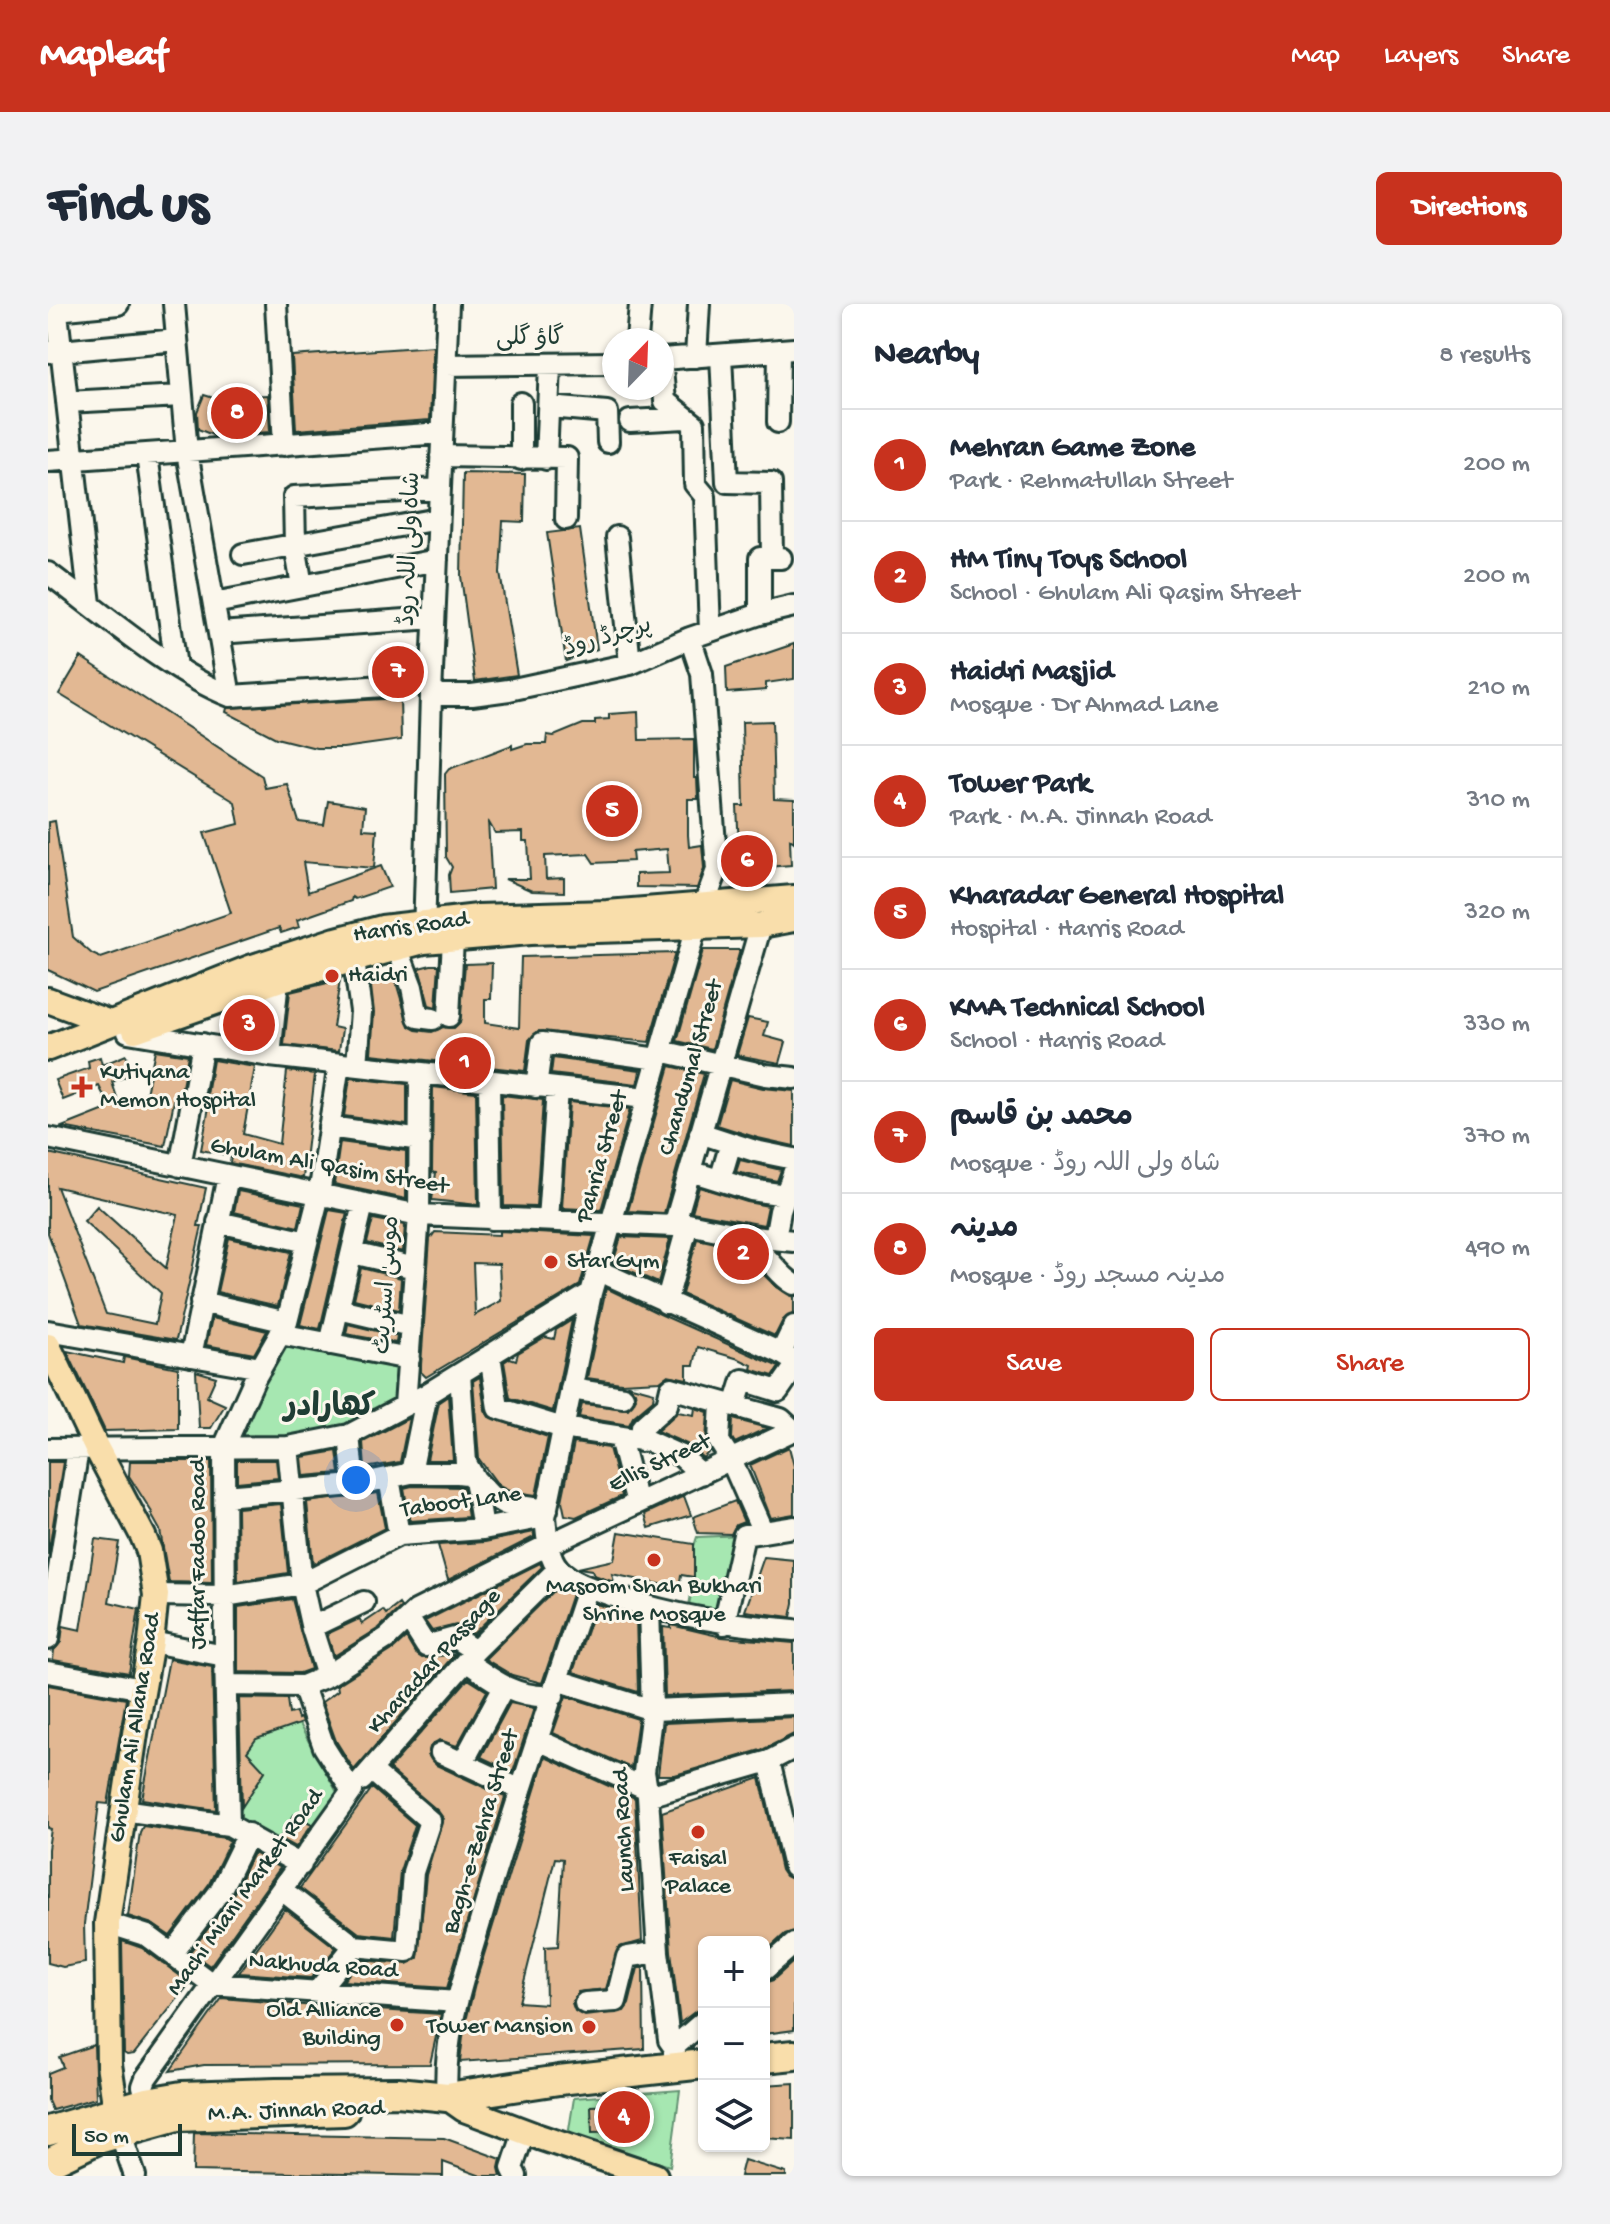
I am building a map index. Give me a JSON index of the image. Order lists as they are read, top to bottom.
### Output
{
  "streets": {
    "highway": ["M.A. Jinnah Road"],
    "main road": ["Harris Road", "Ghulam Ali Allana Road"],
    "street": [
      "گاؤ گلی",
      "شاہ ولی اللہ روڈ",
      "پرچرڈ روڈ",
      "Chandumal Street",
      "Pahria Street",
      "Ghulam Ali Qasim Street",
      "موسیٰ اسٹریٹ",
      "Ellis Street",
      "Taboot Lane",
      "Jaffar Fadoo Road",
      "Kharadar Passage",
      "Launch Road",
      "Bagh-e-Zehra Street",
      "Machi Miani Market Road",
      "Nakhuda Road"
    ]
  },
  "crossings": [
    ["گاؤ گلی", "شاہ ولی اللہ روڈ"],
    ["شاہ ولی اللہ روڈ", "پرچرڈ روڈ"],
    ["شاہ ولی اللہ روڈ", "Harris Road"],
    ["پرچرڈ روڈ", "Pahria Street"],
    ["Harris Road", "Chandumal Street"],
    ["Harris Road", "Pahria Street"],
    ["Harris Road", "Jaffar Fadoo Road"],
    ["Chandumal Street", "Ghulam Ali Qasim Street"],
    ["Pahria Street", "Ghulam Ali Qasim Street"],
    ["Pahria Street", "Ellis Street"],
    ["Pahria Street", "Taboot Lane"],
    ["Pahria Street", "Kharadar Passage"],
    ["Ghulam Ali Qasim Street", "موسیٰ اسٹریٹ"],
    ["Ghulam Ali Qasim Street", "Jaffar Fadoo Road"],
    ["Taboot Lane", "Jaffar Fadoo Road"],
    ["Taboot Lane", "Ghulam Ali Allana Road"],
    ["Kharadar Passage", "Machi Miani Market Road"],
    ["Ghulam Ali Allana Road", "Nakhuda Road"],
    ["Ghulam Ali Allana Road", "M.A. Jinnah Road"],
    ["Launch Road", "M.A. Jinnah Road"],
    ["Bagh-e-Zehra Street", "Nakhuda Road"],
    ["Bagh-e-Zehra Street", "M.A. Jinnah Road"],
    ["Machi Miani Market Road", "Nakhuda Road"],
    ["Machi Miani Market Road", "M.A. Jinnah Road"]
  ],
  "districts": ["کھارادر"],
  "places": {
    "other": [
      "Haidri",
      "Star Gym",
      "Masoom Shah Bukhari Shrine Mosque",
      "Faisal Palace",
      "Old Alliance Building",
      "Tower Mansion"
    ],
    "health": ["Kutiyana Memon Hospital"]
  },
  "scale_bar": "50 m",
  "north": "top right",
  "page": {
    "header": "Mapleaf",
    "nav": ["Map", "Layers", "Share"],
    "buttons": [
      "Directions",
      ["Save", "Share"]
    ],
    "title": "Find us",
    "heading": ["Nearby", "8 results"],
    "pins": [
      "8",
      "7",
      "5",
      "6",
      "3",
      "1",
      "2",
      "4"
    ],
    "list": [
      {
        "mark": "1",
        "name": "Mehran Game Zone",
        "note": "Park · Rehmatullah Street",
        "value": "200 m"
      },
      {
        "mark": "2",
        "name": "HM Tiny Toys School",
        "note": "School · Ghulam Ali Qasim Street",
        "value": "200 m"
      },
      {
        "mark": "3",
        "name": "Haidri Masjid",
        "note": "Mosque · Dr Ahmad Lane",
        "value": "210 m"
      },
      {
        "mark": "4",
        "name": "Tower Park",
        "note": "Park · M.A. Jinnah Road",
        "value": "310 m"
      },
      {
        "mark": "5",
        "name": "Kharadar General Hospital",
        "note": "Hospital · Harris Road",
        "value": "320 m"
      },
      {
        "mark": "6",
        "name": "KMA Technical School",
        "note": "School · Harris Road",
        "value": "330 m"
      },
      {
        "mark": "7",
        "name": "محمد بن قاسم",
        "note": "Mosque · شاہ ولی اللہ روڈ",
        "value": "370 m"
      },
      {
        "mark": "8",
        "name": "مدینہ",
        "note": "Mosque · مدینہ مسجد روڈ",
        "value": "490 m"
      }
    ],
    "map_buttons": ["+", "−"],
    "scale": "50 m"
  }
}
